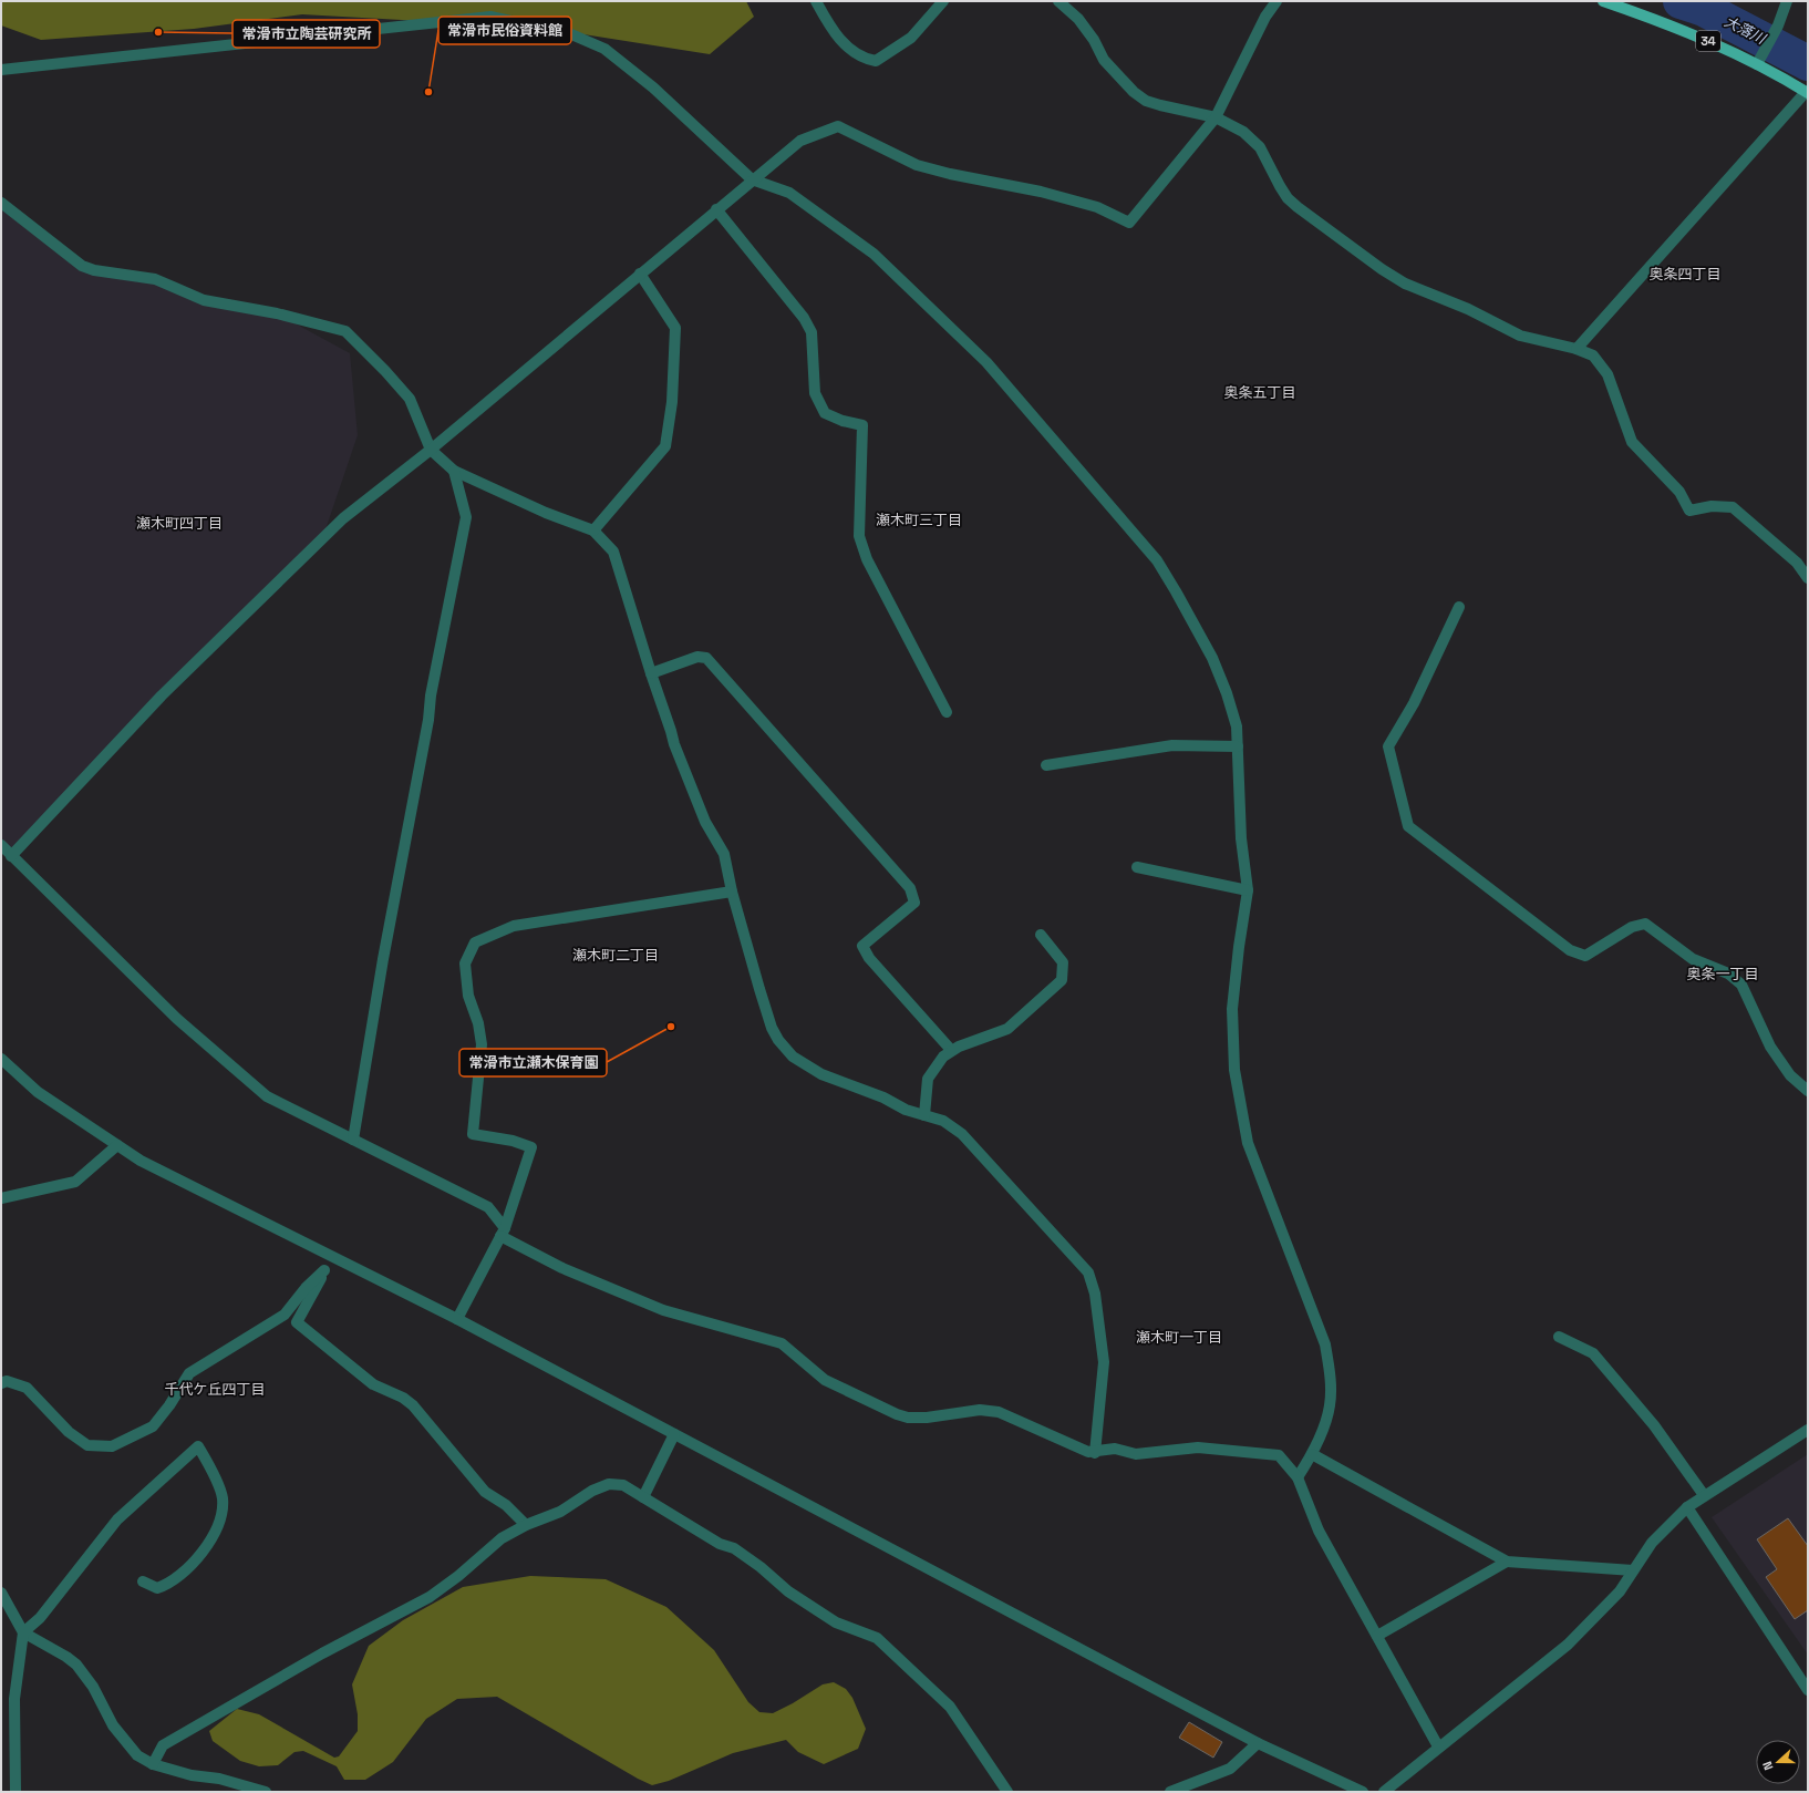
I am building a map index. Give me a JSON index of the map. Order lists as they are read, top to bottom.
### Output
{
  "streets": {
    "main road": ["34"]
  },
  "districts": [
    "奥条四丁目",
    "奥条五丁目",
    "瀬木町三丁目",
    "瀬木町四丁目",
    "瀬木町二丁目",
    "奥条一丁目",
    "瀬木町一丁目",
    "千代ケ丘四丁目"
  ],
  "water": ["大落川"],
  "places": ["常滑市立陶芸研究所", "常滑市民俗資料館", "常滑市立瀬木保育園"],
  "north": "left"
}
